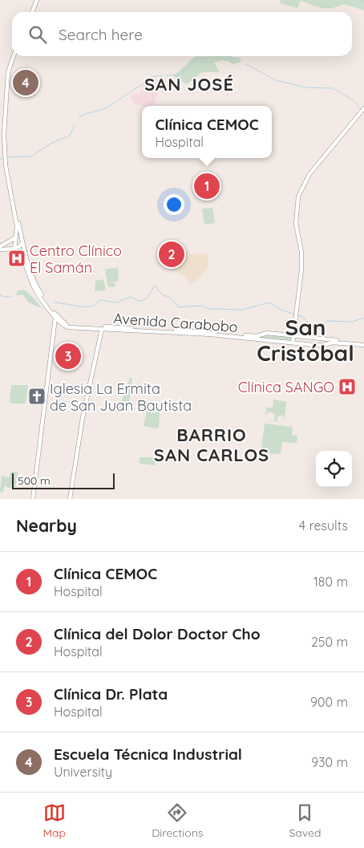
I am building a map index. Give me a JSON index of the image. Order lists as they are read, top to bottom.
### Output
{
  "streets": {
    "main road": ["Avenida Carabobo"]
  },
  "districts": ["SAN JOSÉ", "San Cristóbal", "BARRIO SAN CARLOS"],
  "places": {
    "hospital": ["Centro Clínico El Samán", "Clínica SANGO"],
    "church": ["Iglesia La Ermita de San Juan Bautista"]
  },
  "scale_bar": "500 m",
  "page": {
    "search": "Search here",
    "pins": [
      "4",
      "1",
      "2",
      "3"
    ],
    "popup": ["Clínica CEMOC", "Hospital"],
    "scale": "500 m",
    "heading": ["Nearby", "4 results"],
    "list": [
      {
        "mark": "1",
        "name": "Clínica CEMOC",
        "note": "Hospital",
        "value": "180 m"
      },
      {
        "mark": "2",
        "name": "Clínica del Dolor Doctor Cho",
        "note": "Hospital",
        "value": "250 m"
      },
      {
        "mark": "3",
        "name": "Clínica Dr. Plata",
        "note": "Hospital",
        "value": "900 m"
      },
      {
        "mark": "4",
        "name": "Escuela Técnica Industrial",
        "note": "University",
        "value": "930 m"
      }
    ],
    "nav": ["Map", "Directions", "Saved"]
  }
}
